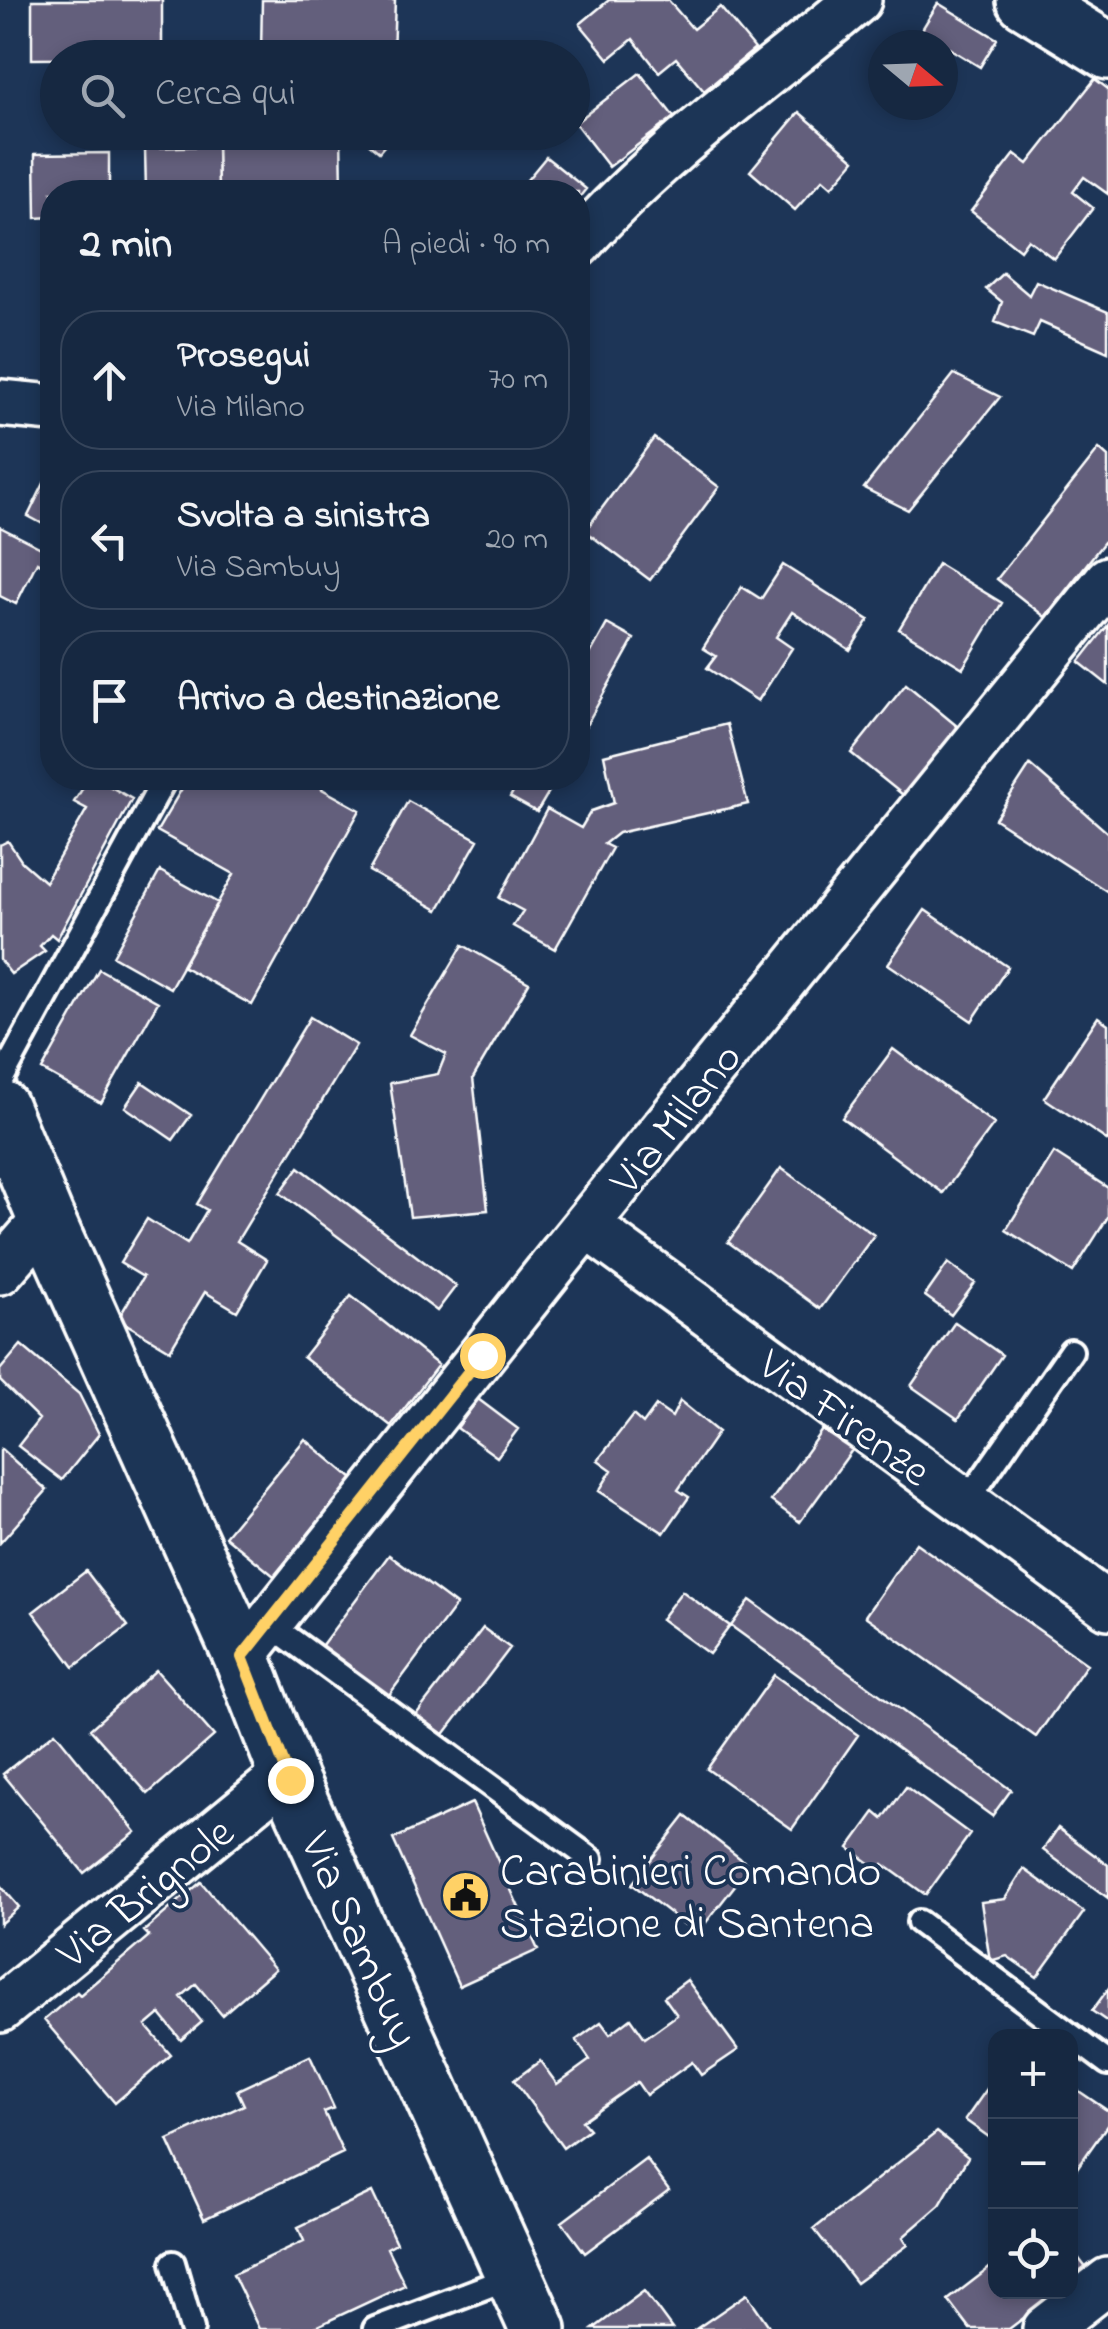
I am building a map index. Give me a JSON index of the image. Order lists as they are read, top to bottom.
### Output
{
  "streets": {
    "street": [
      "Via Milano",
      "Via Firenze",
      "Via Brignole",
      "Via Sambuy"
    ]
  },
  "crossings": [
    ["Via Milano", "Via Firenze"],
    ["Via Milano", "Via Sambuy"],
    ["Via Brignole", "Via Sambuy"]
  ],
  "places": {
    "public building": ["Carabinieri Comando Stazione di Santena"]
  },
  "north": "right",
  "page": {
    "search": "Cerca qui",
    "heading": ["2 min", "A piedi · 90 m"],
    "list": [
      ["Prosegui", "Via Milano", "70 m"],
      ["Svolta a sinistra", "Via Sambuy", "20 m"],
      "Arrivo a destinazione"
    ],
    "map_buttons": ["+", "−"]
  }
}
